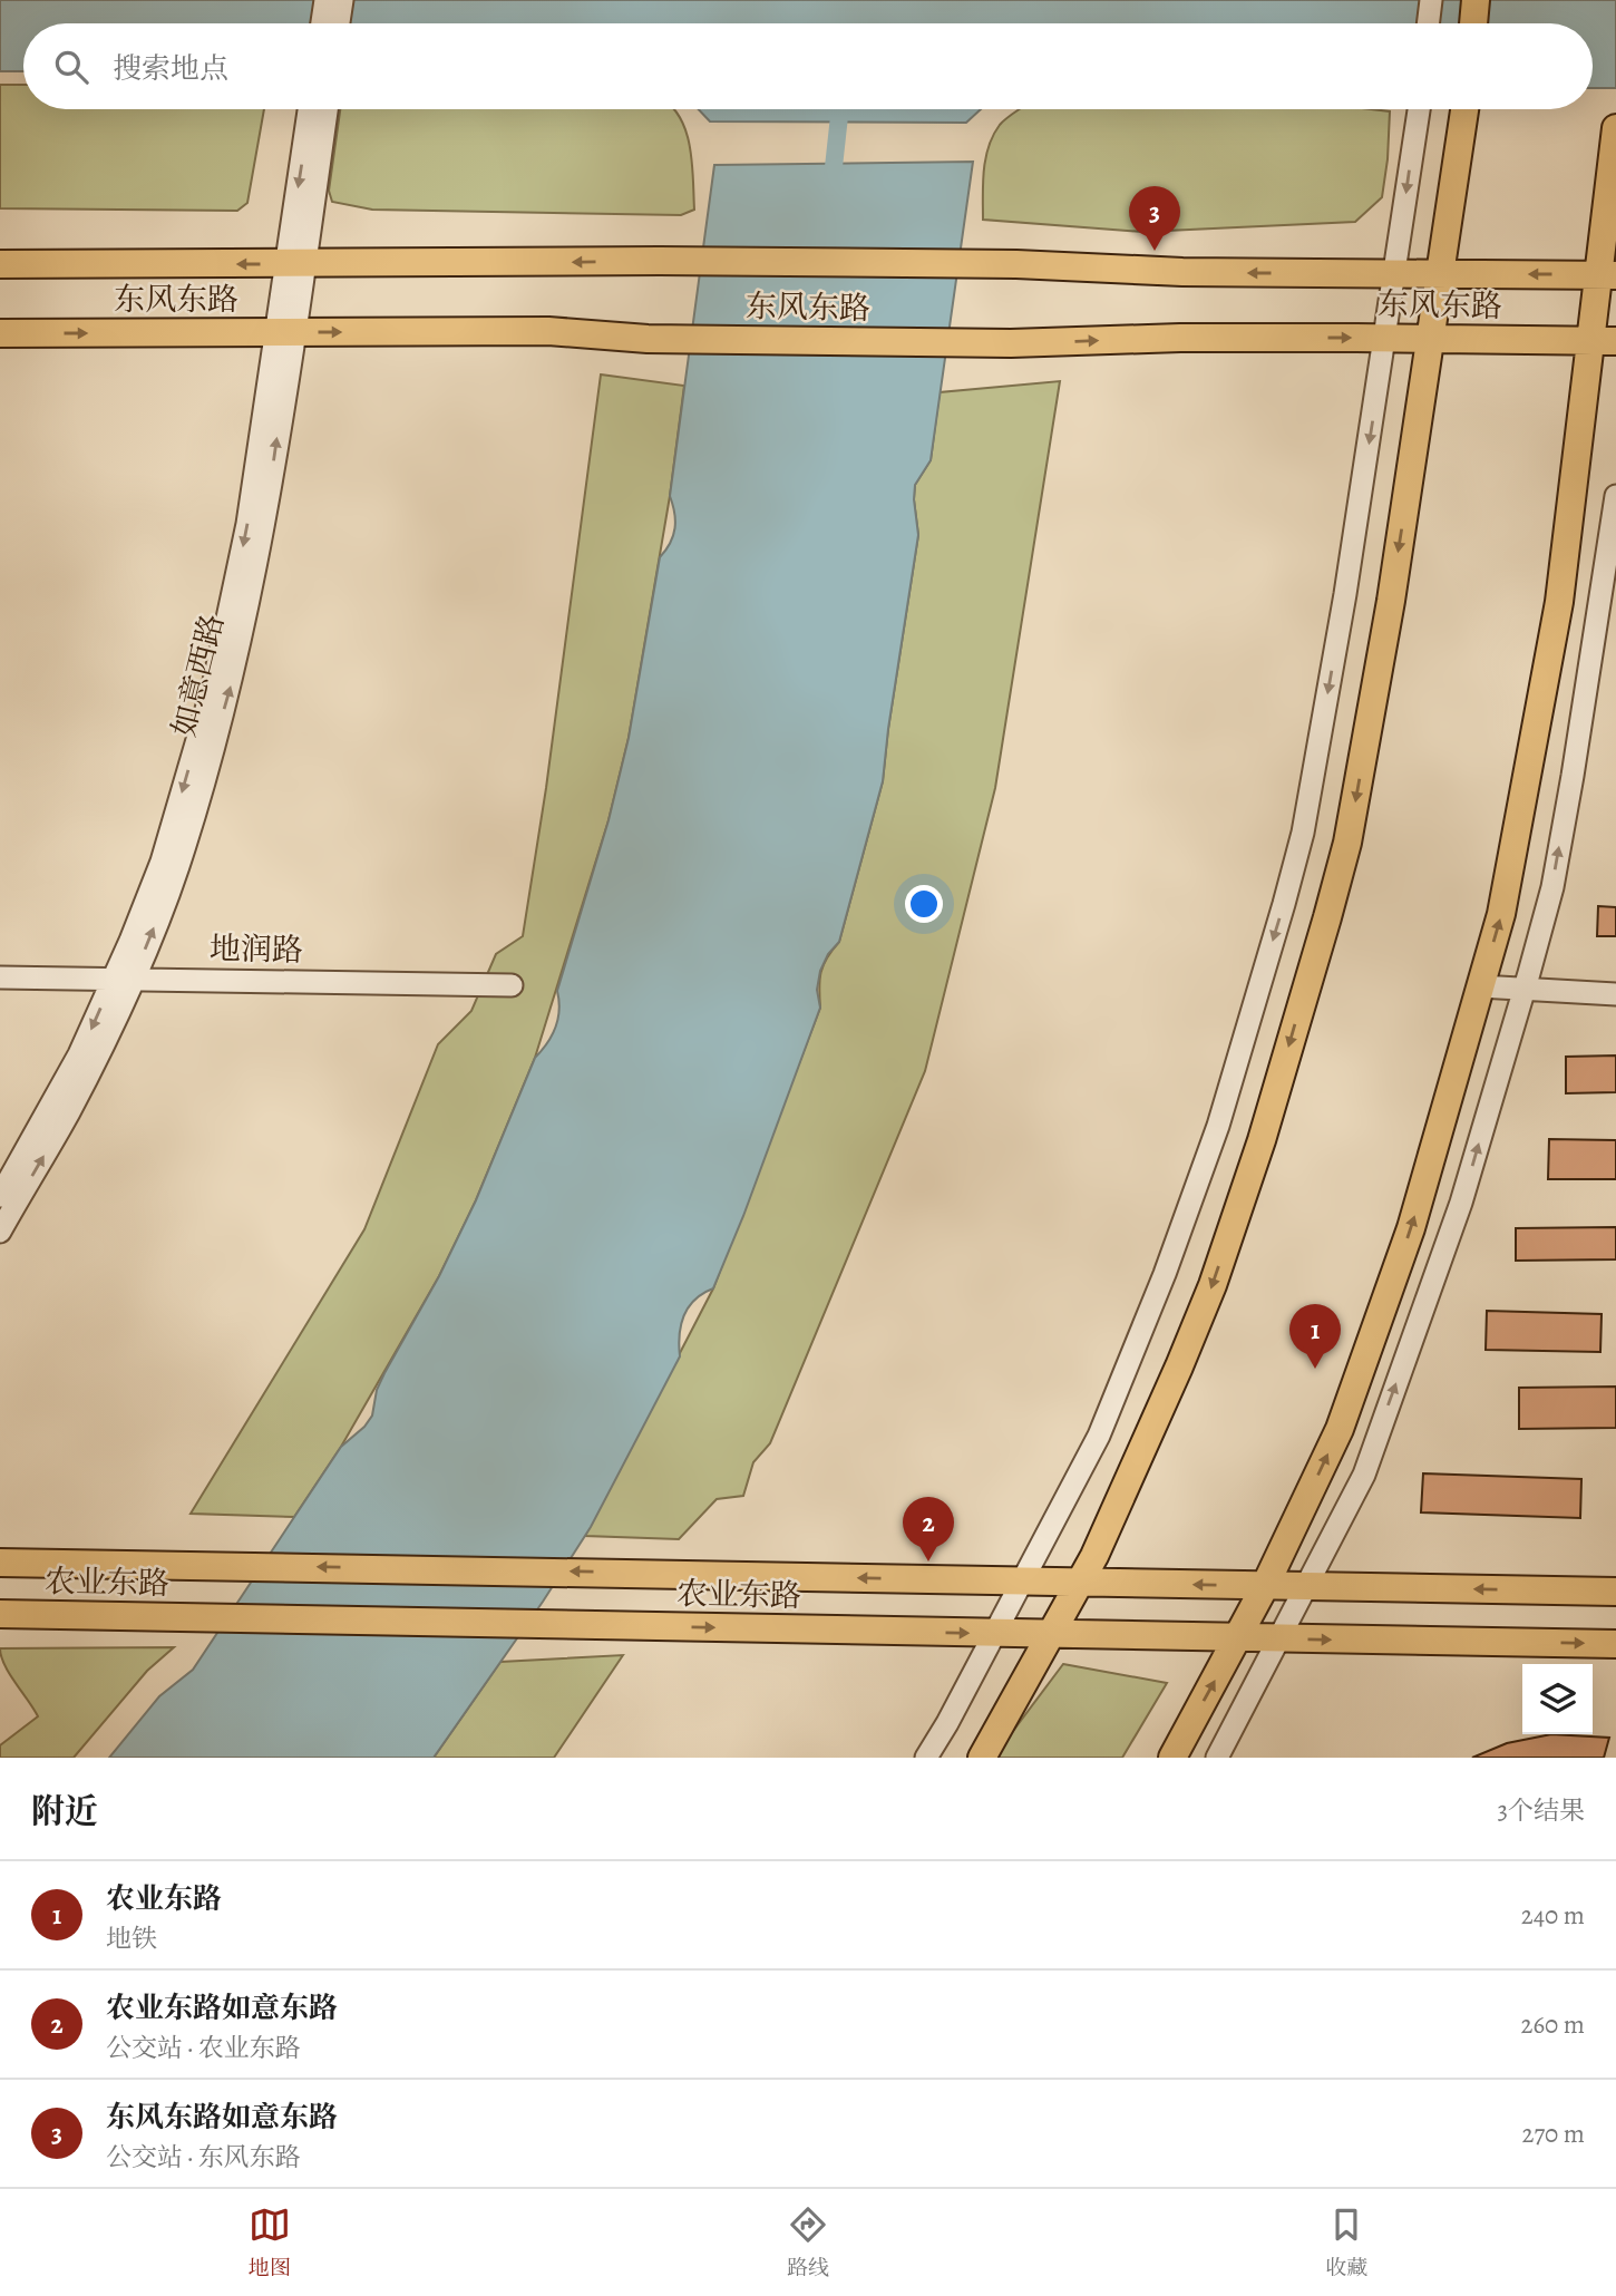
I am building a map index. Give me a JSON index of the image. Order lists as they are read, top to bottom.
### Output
{
  "streets": {
    "main road": ["东风东路", "农业东路"],
    "street": ["如意西路", "地润路"]
  },
  "crossings": [
    ["东风东路", "如意西路"],
    ["如意西路", "地润路"]
  ],
  "page": {
    "search": "搜索地点",
    "pins": ["3", "1", "2"],
    "heading": ["附近", "3个结果"],
    "list": [
      {
        "mark": "1",
        "name": "农业东路",
        "note": "地铁",
        "value": "240 m"
      },
      {
        "mark": "2",
        "name": "农业东路如意东路",
        "note": "公交站 · 农业东路",
        "value": "260 m"
      },
      {
        "mark": "3",
        "name": "东风东路如意东路",
        "note": "公交站 · 东风东路",
        "value": "270 m"
      }
    ],
    "nav": ["地图", "路线", "收藏"]
  }
}
